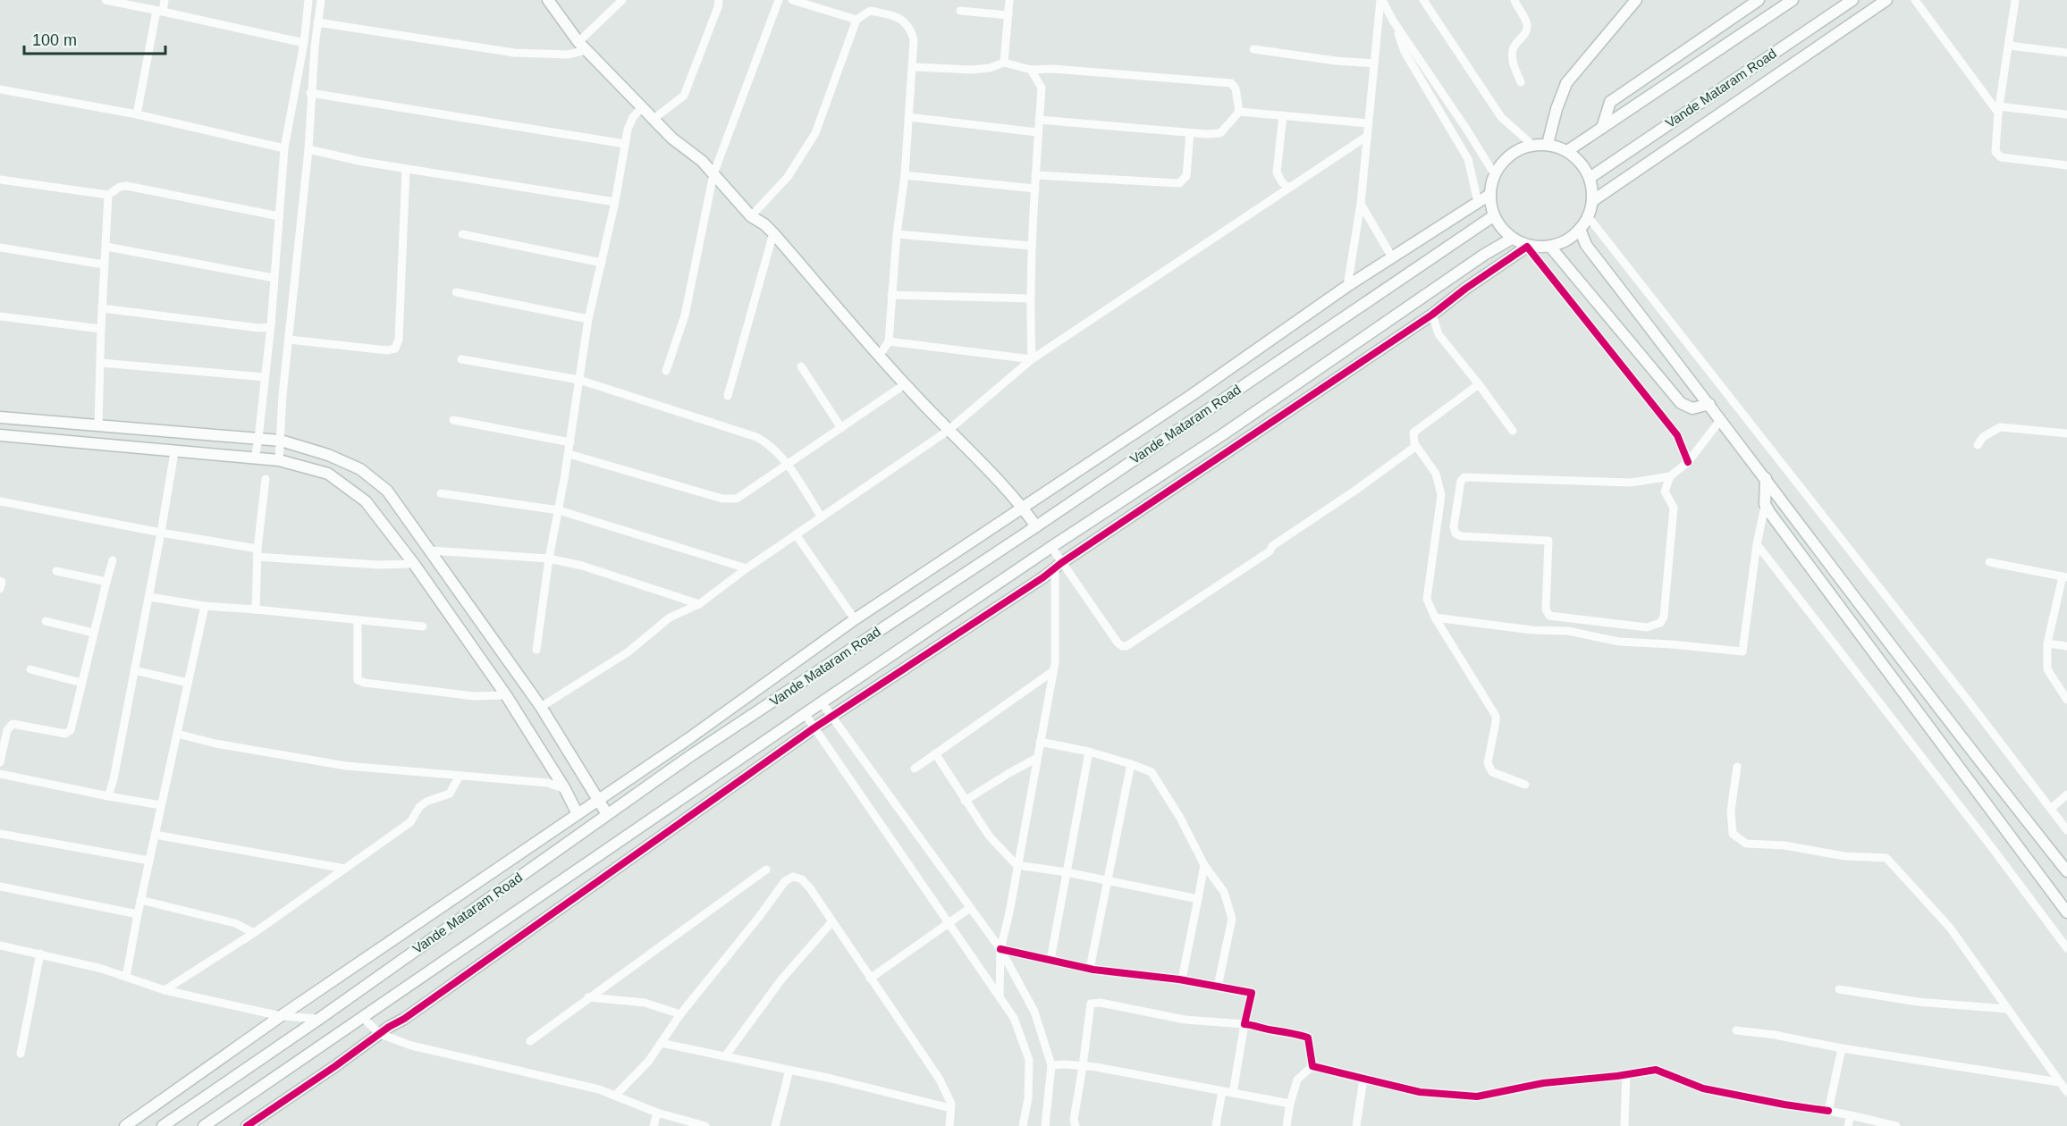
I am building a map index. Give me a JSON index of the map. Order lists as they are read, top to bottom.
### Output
{
  "streets": {
    "street": ["Vande Mataram Road"]
  },
  "scale_bar": "100 m"
}
